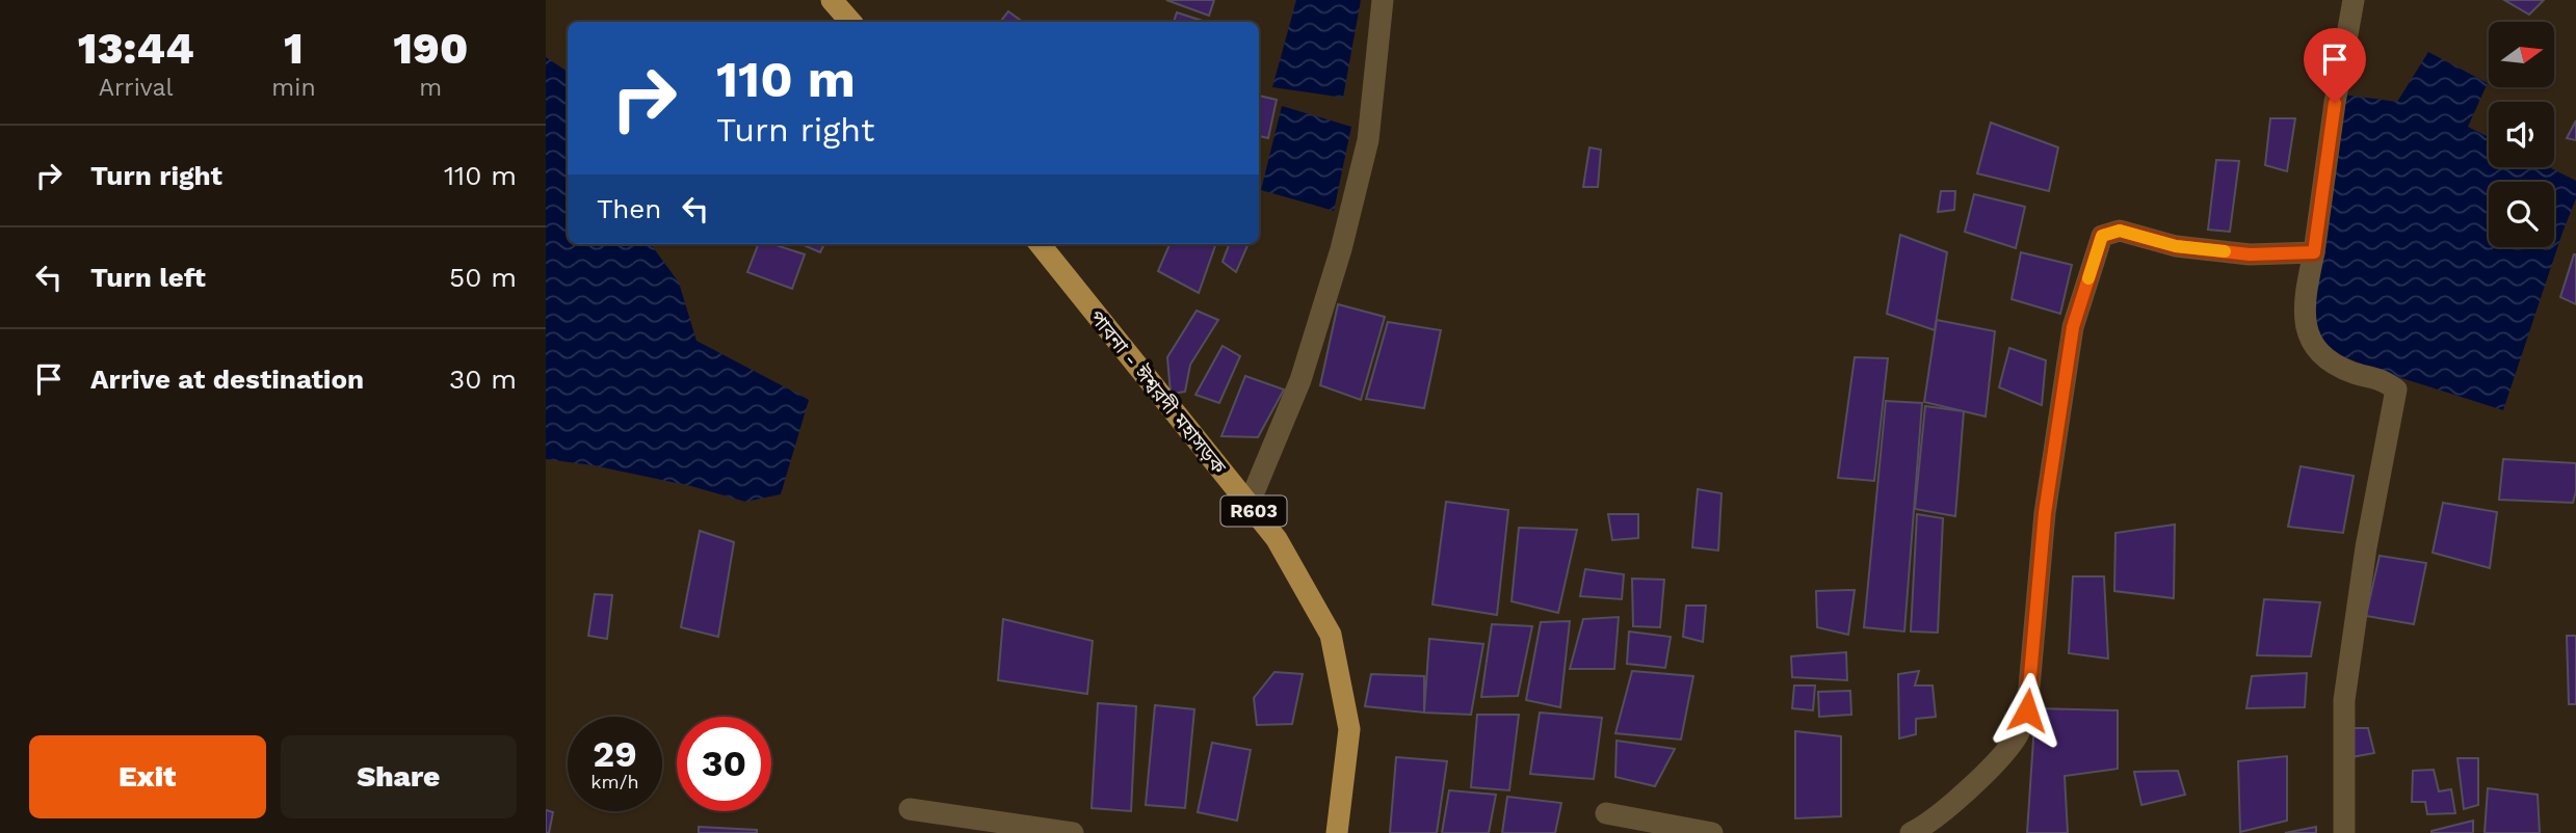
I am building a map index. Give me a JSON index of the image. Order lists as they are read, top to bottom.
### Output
{
  "streets": {
    "main road": ["পাবনা - ঈশ্বরদী মহাসড়ক", "R603"]
  },
  "north": "right",
  "page": {
    "eta": [
      "13:44",
      "Arrival",
      "1",
      "min",
      "190",
      "m"
    ],
    "turn": ["110 m", "Turn right"],
    "list": [
      {
        "name": "Turn right",
        "value": "110 m"
      },
      {
        "name": "Turn left",
        "value": "50 m"
      },
      {
        "name": "Arrive at destination",
        "value": "30 m"
      }
    ],
    "then": "Then",
    "speed": "29 km/h",
    "limit": "30",
    "buttons": ["Exit", "Share"]
  }
}
